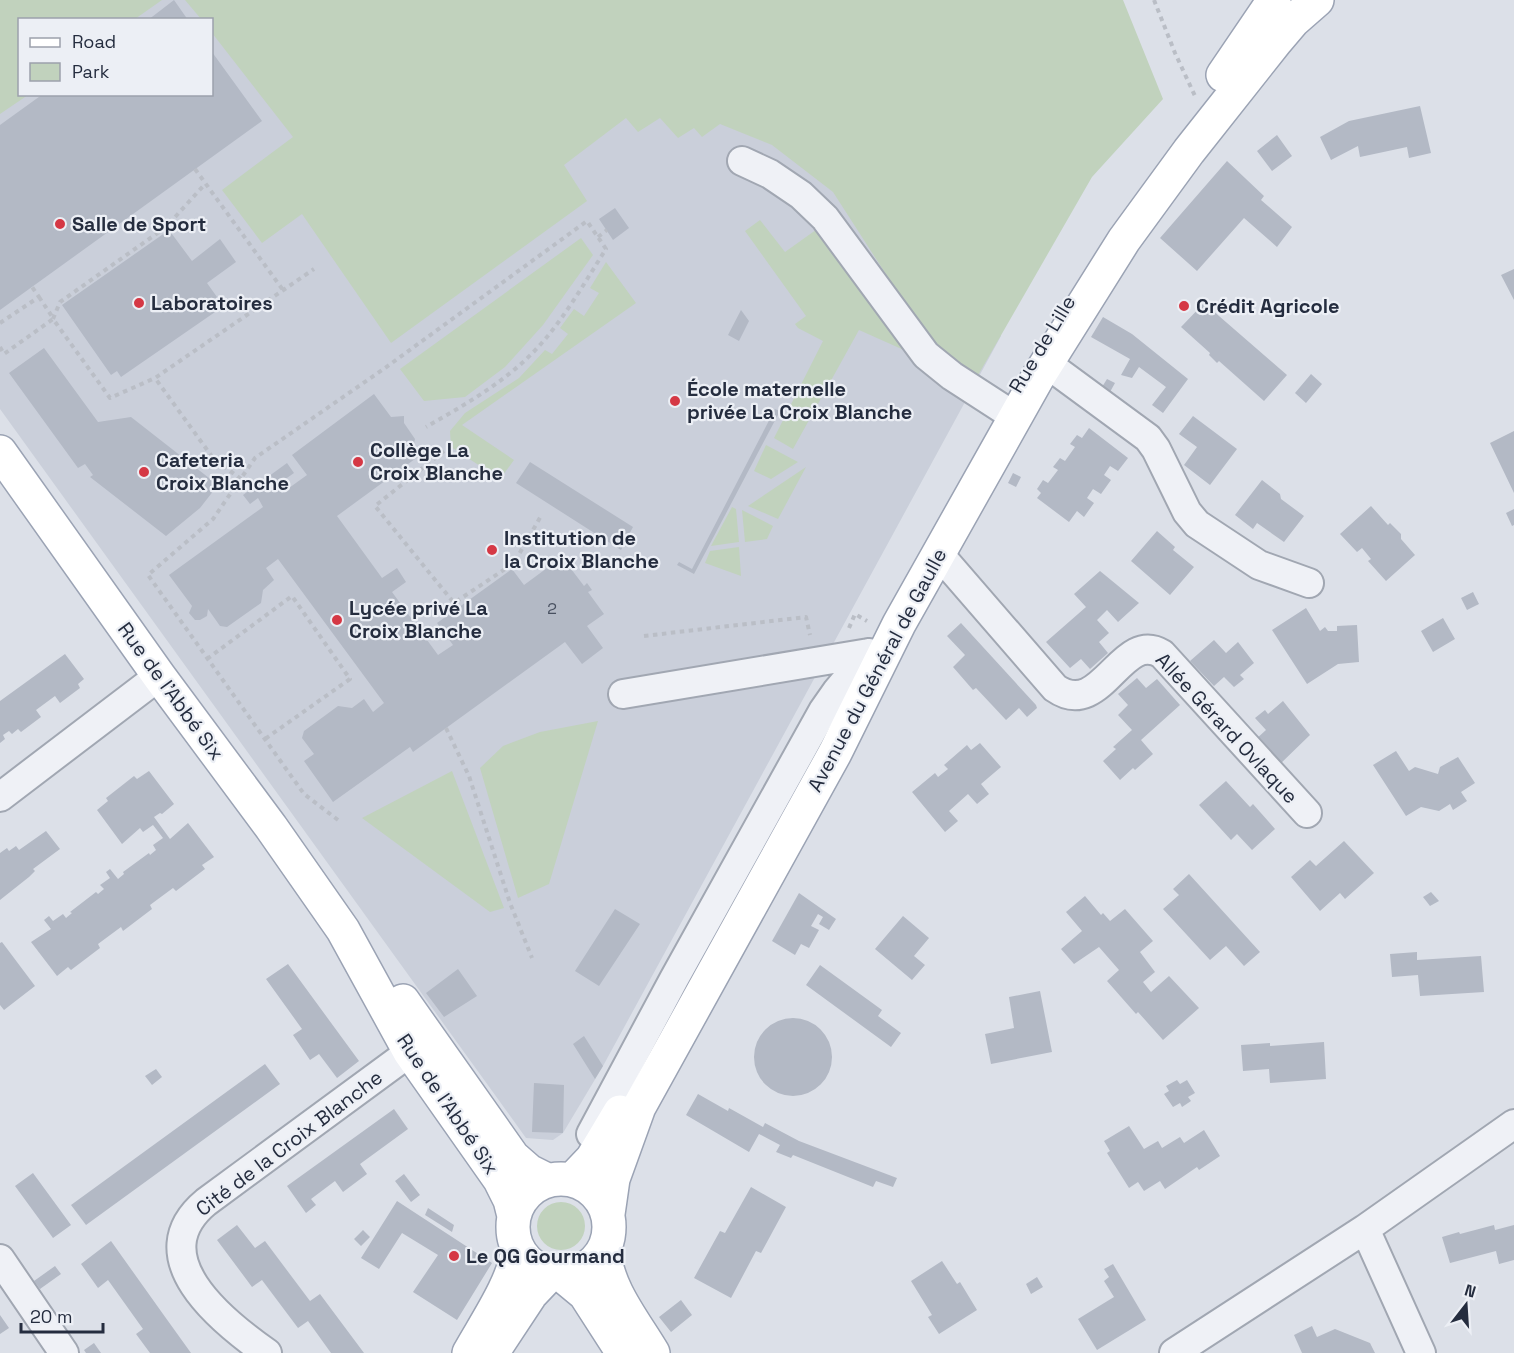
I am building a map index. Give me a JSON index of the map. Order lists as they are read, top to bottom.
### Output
{
  "streets": {
    "main road": ["Rue de Lille", "Avenue du Général de Gaulle", "Rue de l'Abbé Six"],
    "street": ["Allée Gérard Ovlaque", "Cité de la Croix Blanche"]
  },
  "crossings": [
    ["Rue de Lille", "Avenue du Général de Gaulle"],
    ["Avenue du Général de Gaulle", "Rue de l'Abbé Six"],
    ["Avenue du Général de Gaulle", "Allée Gérard Ovlaque"],
    ["Rue de l'Abbé Six", "Cité de la Croix Blanche"]
  ],
  "places": [
    "Salle de Sport",
    "Laboratoires",
    "Crédit Agricole",
    "École maternelle privée La Croix Blanche",
    "Collège La Croix Blanche",
    "Cafeteria Croix Blanche",
    "Institution de la Croix Blanche",
    "Lycée privé La Croix Blanche",
    "Le QG Gourmand"
  ],
  "house_numbers": ["2"],
  "legend": ["Road", "Park"],
  "scale_bar": "20 m",
  "north": "top"
}
